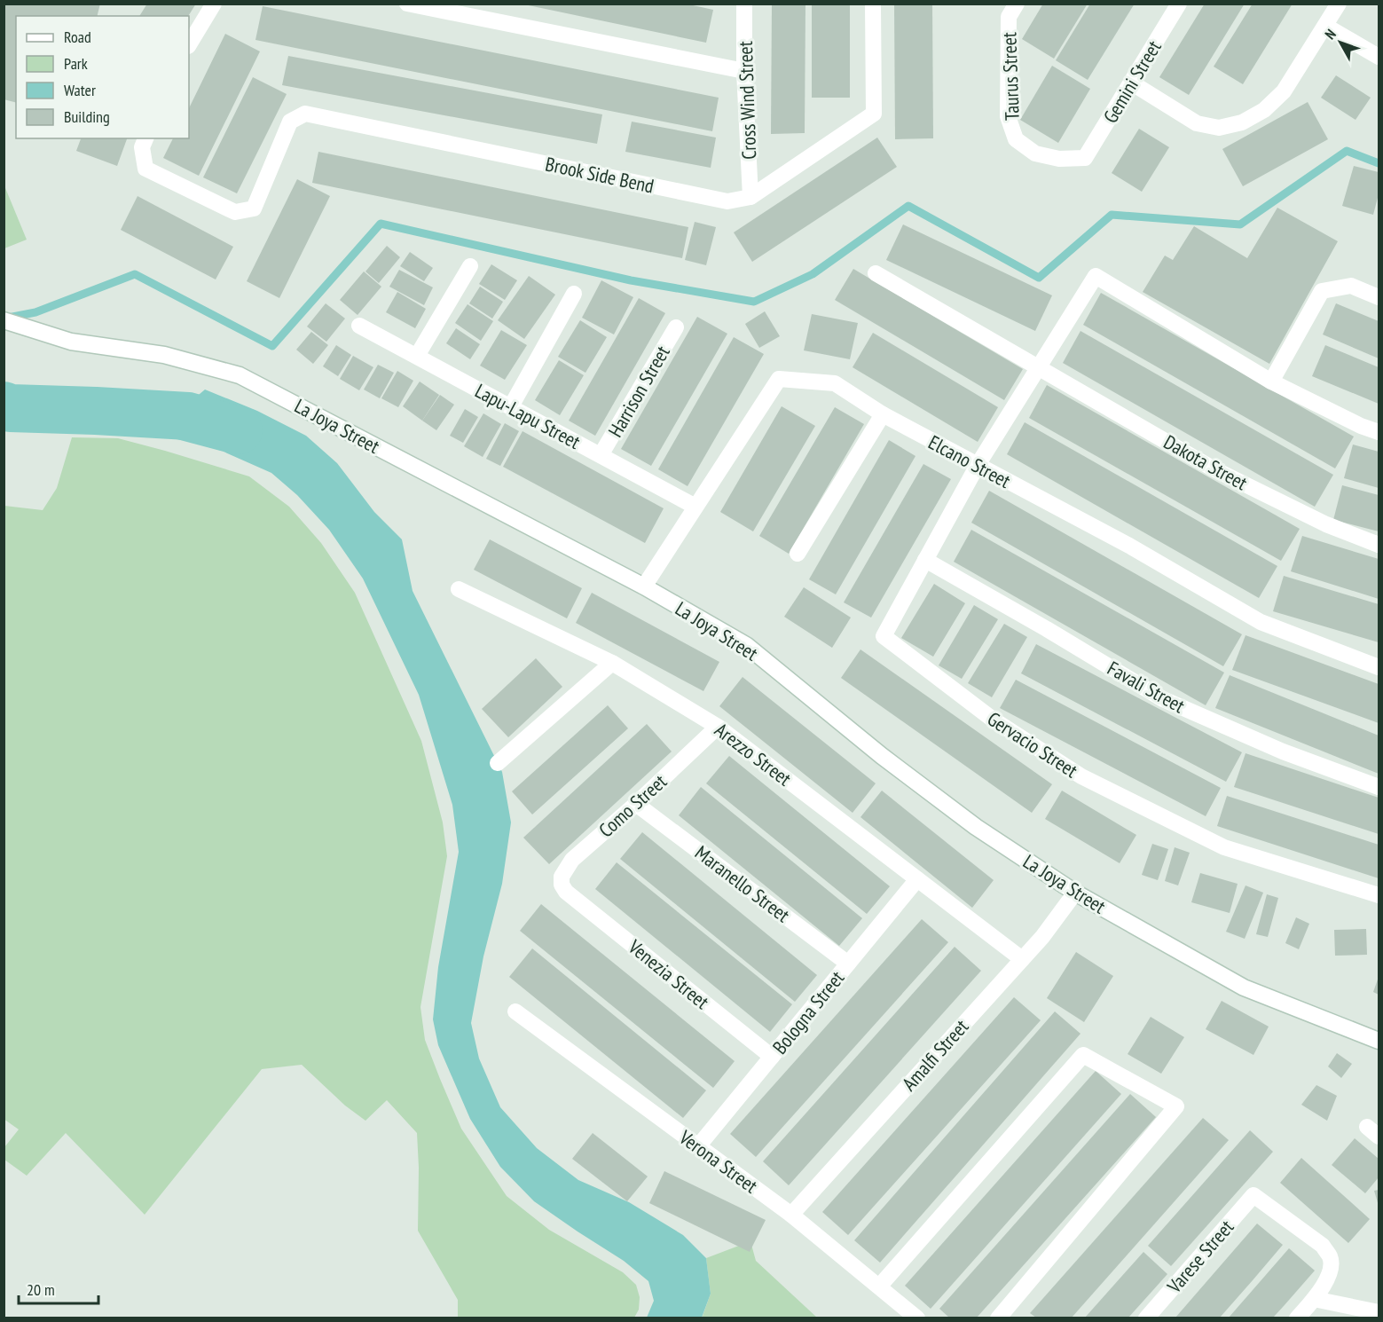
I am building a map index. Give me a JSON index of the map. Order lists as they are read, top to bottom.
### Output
{
  "streets": {
    "street": [
      "Taurus Street",
      "Gemini Street",
      "Cross Wind Street",
      "Brook Side Bend",
      "Harrison Street",
      "Lapu-Lapu Street",
      "La Joya Street",
      "Elcano Street",
      "Dakota Street",
      "Favali Street",
      "Gervacio Street",
      "Arezzo Street",
      "Como Street",
      "Maranello Street",
      "Venezia Street",
      "Bologna Street",
      "Amalfi Street",
      "Verona Street",
      "Varese Street"
    ]
  },
  "crossings": [
    ["Taurus Street", "Gemini Street"],
    ["Cross Wind Street", "Brook Side Bend"],
    ["Harrison Street", "Lapu-Lapu Street"],
    ["Lapu-Lapu Street", "Elcano Street"],
    ["La Joya Street", "Elcano Street"],
    ["La Joya Street", "Amalfi Street"],
    ["Elcano Street", "Gervacio Street"],
    ["Dakota Street", "Gervacio Street"],
    ["Favali Street", "Gervacio Street"],
    ["Arezzo Street", "Como Street"],
    ["Arezzo Street", "Bologna Street"],
    ["Arezzo Street", "Amalfi Street"],
    ["Como Street", "Maranello Street"],
    ["Como Street", "Venezia Street"],
    ["Maranello Street", "Bologna Street"],
    ["Venezia Street", "Bologna Street"],
    ["Bologna Street", "Verona Street"],
    ["Amalfi Street", "Verona Street"]
  ],
  "legend": [
    "Road",
    "Park",
    "Water",
    "Building"
  ],
  "scale_bar": "20 m",
  "north": "top left"
}
